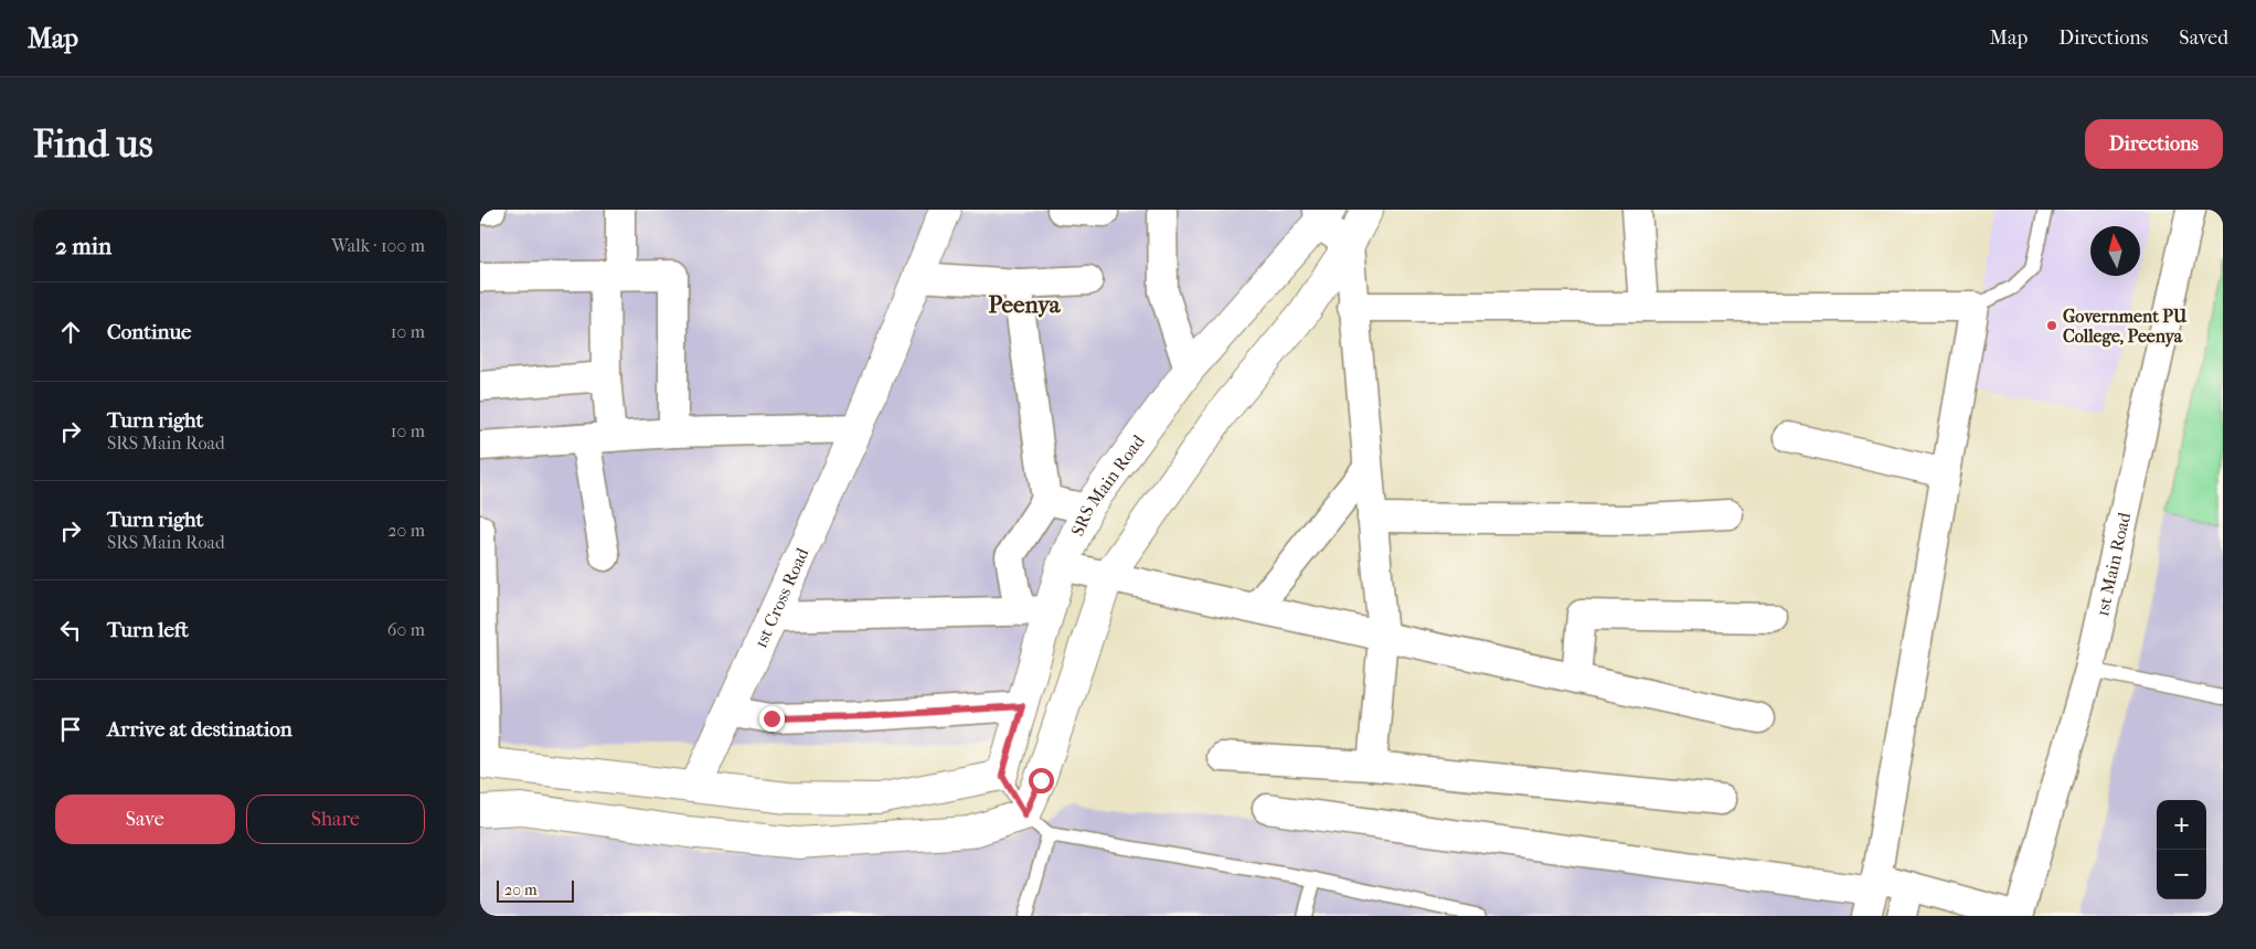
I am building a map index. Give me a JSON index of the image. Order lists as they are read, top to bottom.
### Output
{
  "streets": {
    "street": ["SRS Main Road", "1st Main Road", "1st Cross Road"]
  },
  "districts": ["Peenya"],
  "places": ["Government PU College, Peenya"],
  "scale_bar": "20 m",
  "north": "top",
  "page": {
    "header": "Map",
    "nav": ["Map", "Directions", "Saved"],
    "buttons": [
      "Directions",
      ["Save", "Share"]
    ],
    "title": "Find us",
    "heading": ["2 min", "Walk · 100 m"],
    "list": [
      ["Continue", "10 m"],
      ["Turn right", "SRS Main Road", "10 m"],
      ["Turn right", "SRS Main Road", "20 m"],
      ["Turn left", "60 m"],
      "Arrive at destination"
    ],
    "map_buttons": ["+", "−"],
    "scale": "20 m"
  }
}
